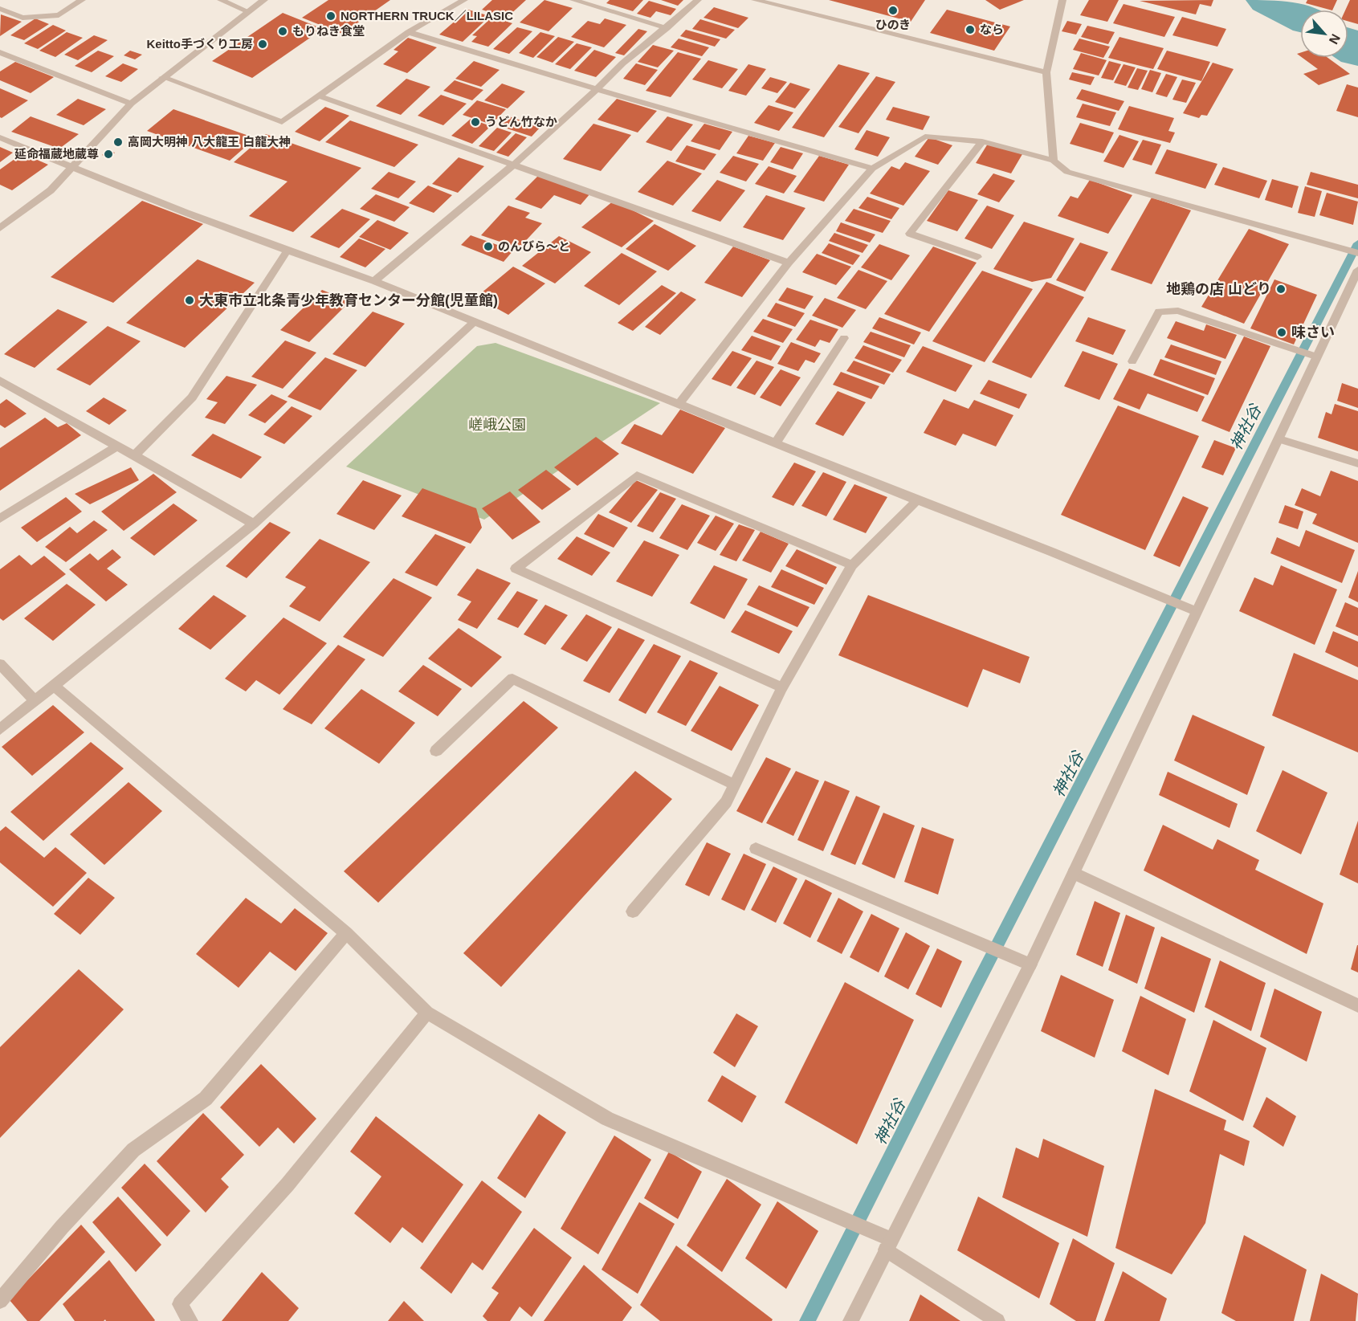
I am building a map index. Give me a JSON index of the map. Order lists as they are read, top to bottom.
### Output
{
  "water": ["神社谷"],
  "parks": ["嵯峨公園"],
  "places": [
    "ひのき",
    "NORTHERN TRUCK／LILASIC",
    "なら",
    "もりねき食堂",
    "Keitto手づくり工房",
    "うどん竹なか",
    "高岡大明神 八大龍王 白龍大神",
    "延命福蔵地蔵尊",
    "のんびら～と",
    "地鶏の店 山どり",
    "大東市立北条青少年教育センター分館(児童館)",
    "味さい"
  ],
  "north": "bottom right"
}
